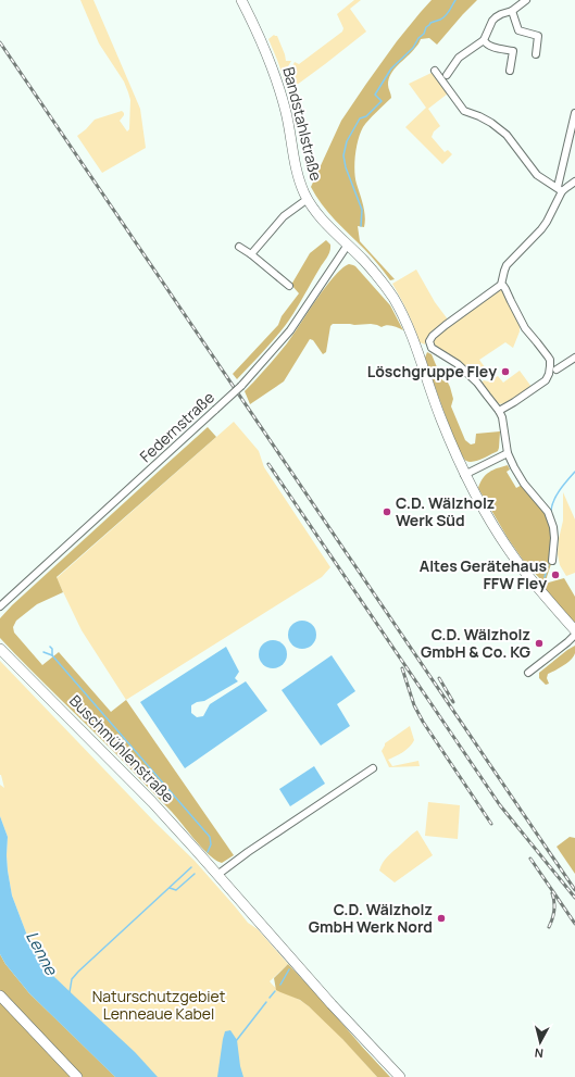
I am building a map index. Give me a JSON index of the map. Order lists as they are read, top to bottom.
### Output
{
  "streets": {
    "street": ["Bandstahlstraße", "Federnstraße", "Buschmühlenstraße"]
  },
  "crossings": [
    ["Bandstahlstraße", "Federnstraße"]
  ],
  "water": ["Lenne"],
  "parks": ["Naturschutzgebiet Lenneaue Kabel"],
  "places": [
    "Löschgruppe Fley",
    "C.D. Wälzholz Werk Süd",
    "Altes Gerätehaus FFW Fley",
    "C.D. Wälzholz GmbH & Co. KG",
    "C.D. Wälzholz GmbH Werk Nord"
  ],
  "north": "bottom"
}
